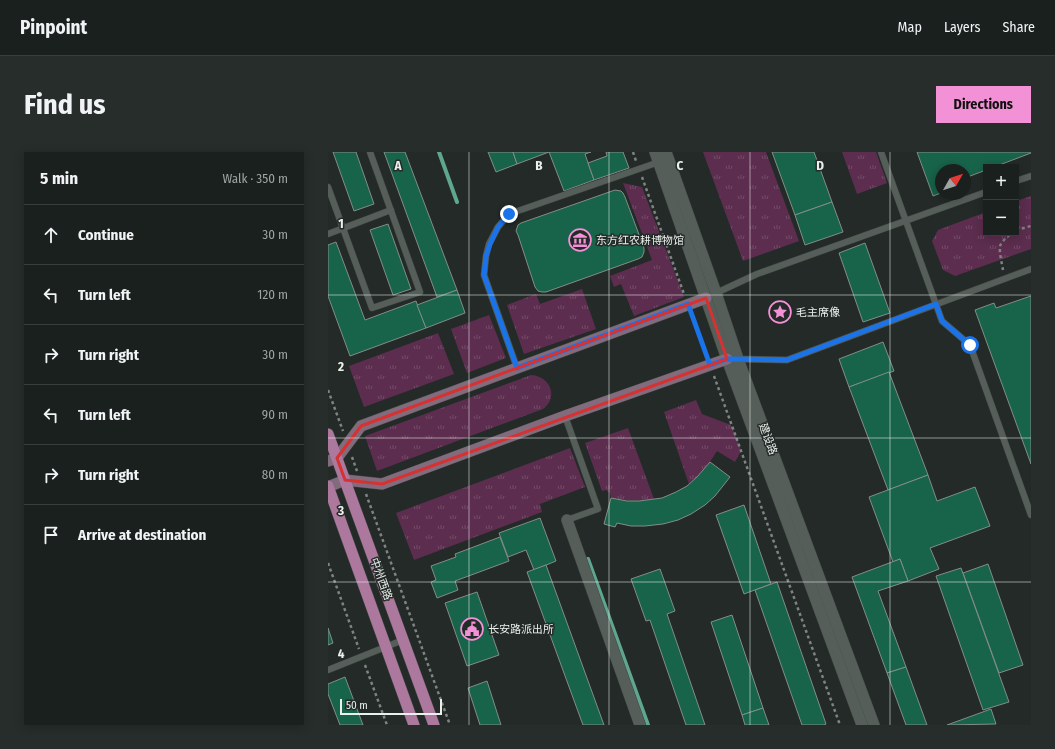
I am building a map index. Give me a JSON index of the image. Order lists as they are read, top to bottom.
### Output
{
  "streets": {
    "main road": ["中州西路"],
    "street": ["建设路"]
  },
  "places": {
    "museum": ["东方红农耕博物馆"],
    "place": ["毛主席像"],
    "public building": ["长安路派出所"]
  },
  "scale_bar": "50 m",
  "north": "top right",
  "page": {
    "header": "Pinpoint",
    "nav": ["Map", "Layers", "Share"],
    "buttons": "Directions",
    "title": "Find us",
    "heading": ["5 min", "Walk · 350 m"],
    "map_buttons": ["+", "−"],
    "list": [
      ["Continue", "30 m"],
      ["Turn left", "120 m"],
      ["Turn right", "30 m"],
      ["Turn left", "90 m"],
      ["Turn right", "80 m"],
      "Arrive at destination"
    ],
    "scale": "50 m"
  },
  "grid": {
    "columns": [
      "A",
      "B",
      "C",
      "D"
    ],
    "rows": [
      "1",
      "2",
      "3",
      "4"
    ]
  }
}
